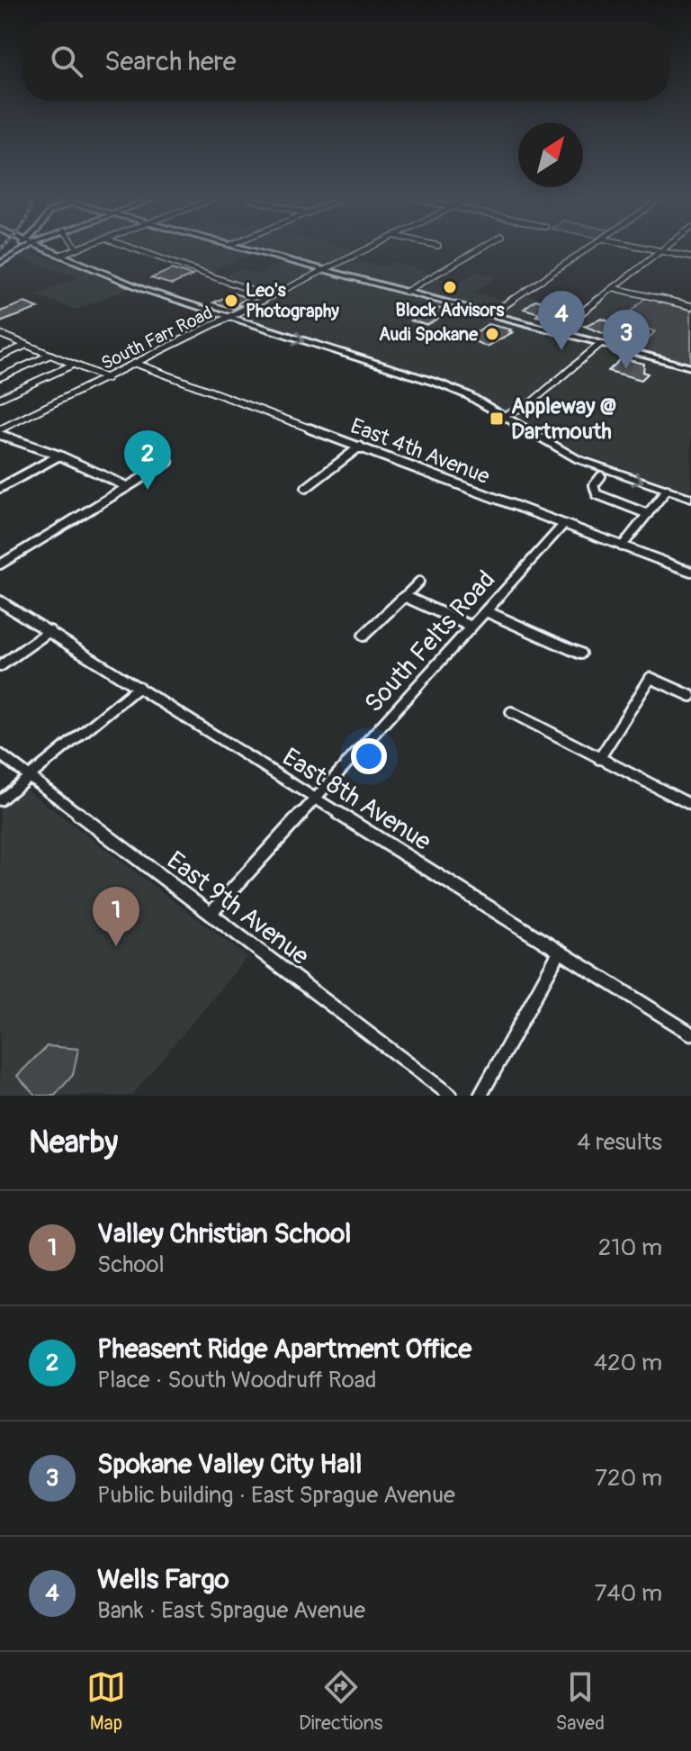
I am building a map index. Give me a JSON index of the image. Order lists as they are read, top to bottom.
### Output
{
  "streets": {
    "street": [
      "South Farr Road",
      "East 4th Avenue",
      "South Felts Road",
      "East 8th Avenue",
      "East 9th Avenue"
    ]
  },
  "crossings": [
    ["South Farr Road", "East 4th Avenue"],
    ["East 4th Avenue", "South Felts Road"],
    ["South Felts Road", "East 8th Avenue"],
    ["South Felts Road", "East 9th Avenue"]
  ],
  "places": {
    "other": ["Block Advisors", "Leo's Photography", "Audi Spokane"],
    "transit": ["Appleway @ Dartmouth"]
  },
  "north": "top right",
  "page": {
    "search": "Search here",
    "pins": [
      "4",
      "3",
      "2",
      "1"
    ],
    "heading": ["Nearby", "4 results"],
    "list": [
      {
        "mark": "1",
        "name": "Valley Christian School",
        "note": "School",
        "value": "210 m"
      },
      {
        "mark": "2",
        "name": "Pheasent Ridge Apartment Office",
        "note": "Place · South Woodruff Road",
        "value": "420 m"
      },
      {
        "mark": "3",
        "name": "Spokane Valley City Hall",
        "note": "Public building · East Sprague Avenue",
        "value": "720 m"
      },
      {
        "mark": "4",
        "name": "Wells Fargo",
        "note": "Bank · East Sprague Avenue",
        "value": "740 m"
      }
    ],
    "nav": ["Map", "Directions", "Saved"]
  }
}
